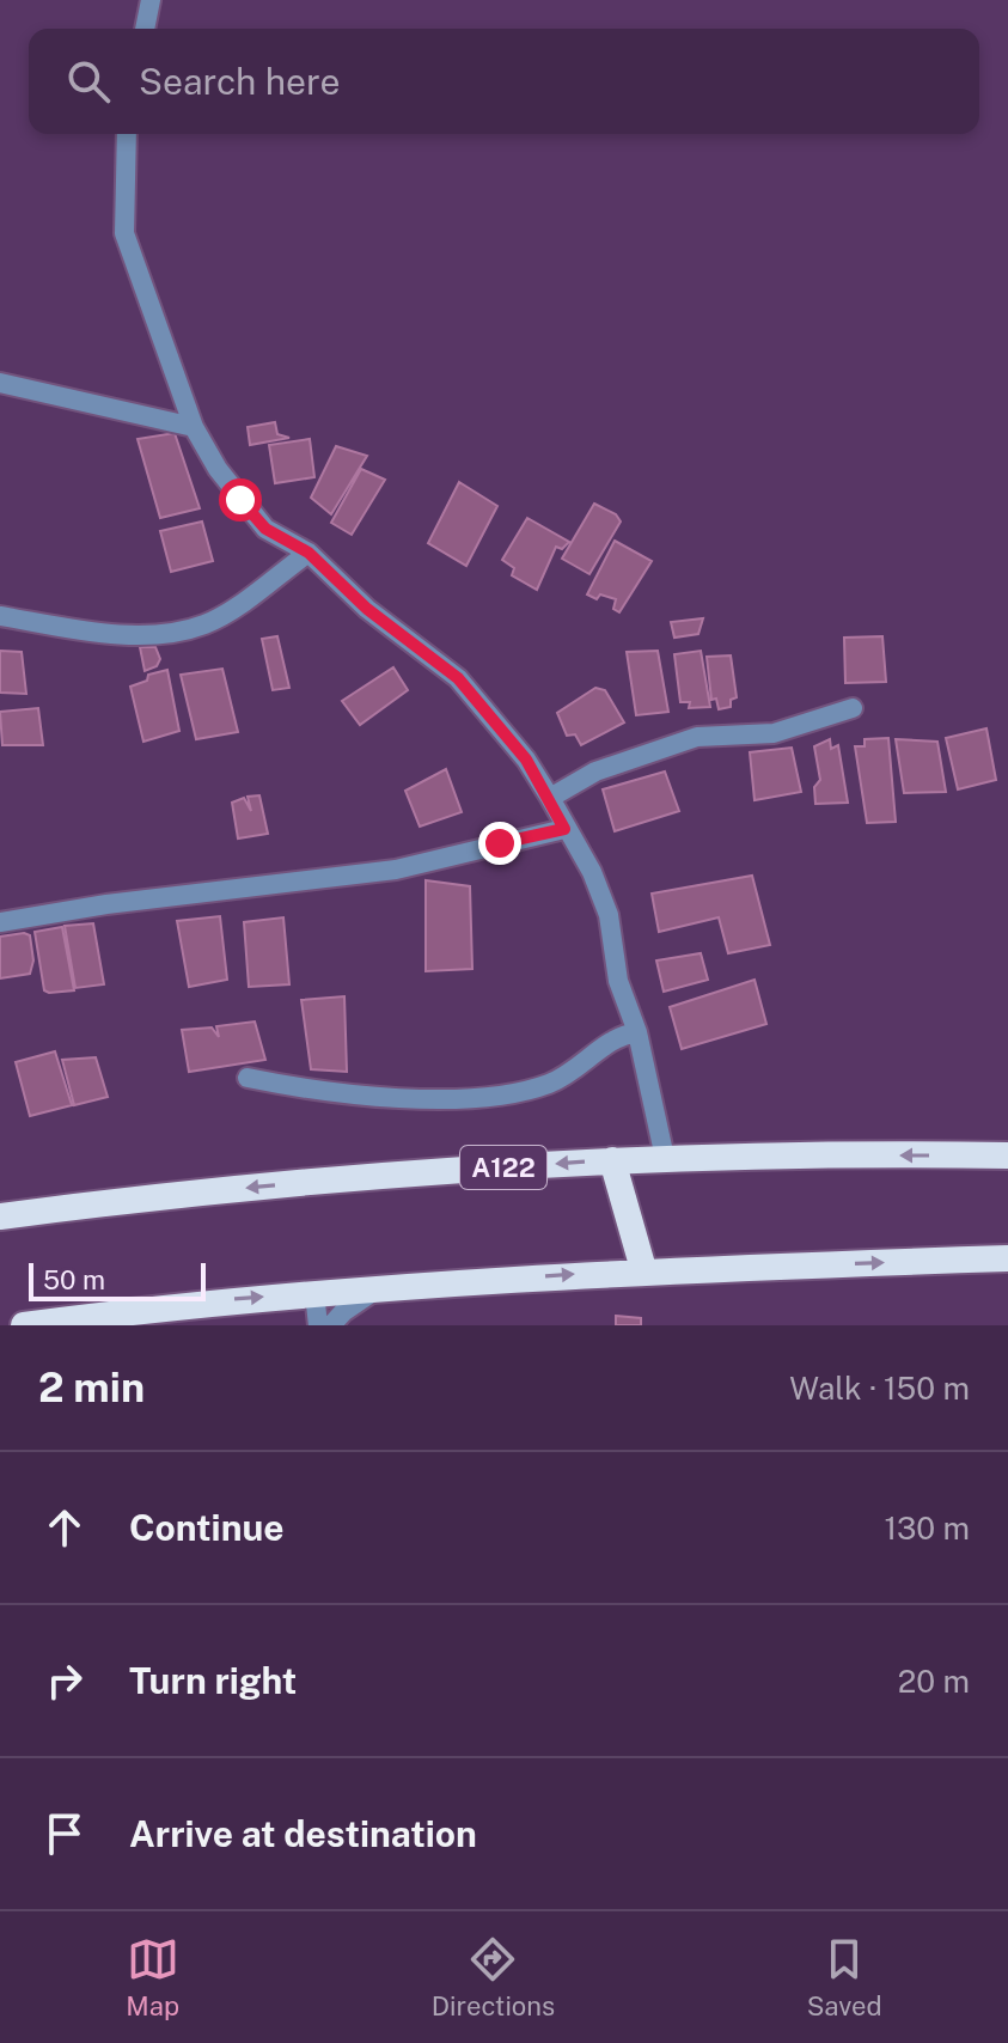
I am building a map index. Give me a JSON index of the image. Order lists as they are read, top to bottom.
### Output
{
  "streets": {
    "highway": ["A122"]
  },
  "scale_bar": "50 m",
  "page": {
    "search": "Search here",
    "scale": "50 m",
    "heading": ["2 min", "Walk · 150 m"],
    "list": [
      ["Continue", "130 m"],
      ["Turn right", "20 m"],
      "Arrive at destination"
    ],
    "nav": ["Map", "Directions", "Saved"]
  }
}
